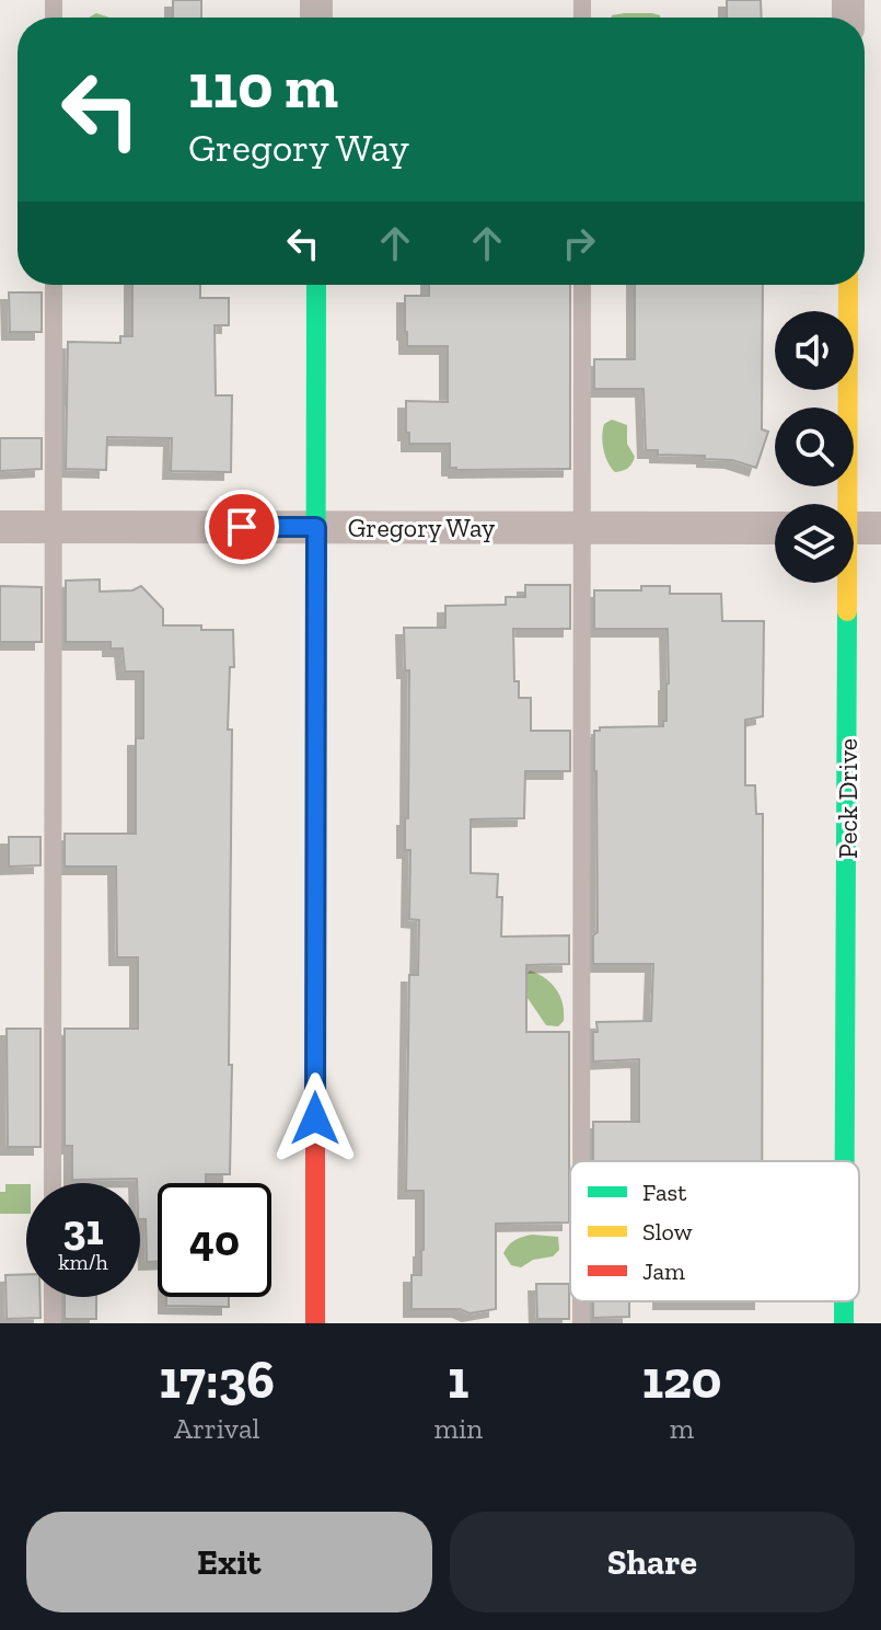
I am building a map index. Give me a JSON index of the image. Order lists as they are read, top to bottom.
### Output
{
  "streets": {
    "street": ["Gregory Way", "Peck Drive"]
  },
  "legend": ["Fast", "Slow", "Jam"],
  "page": {
    "turn": ["110 m", "Gregory Way"],
    "speed": "31 km/h",
    "limit": "40",
    "eta": [
      "17:36",
      "Arrival",
      "1",
      "min",
      "120",
      "m"
    ],
    "buttons": ["Exit", "Share"]
  }
}
